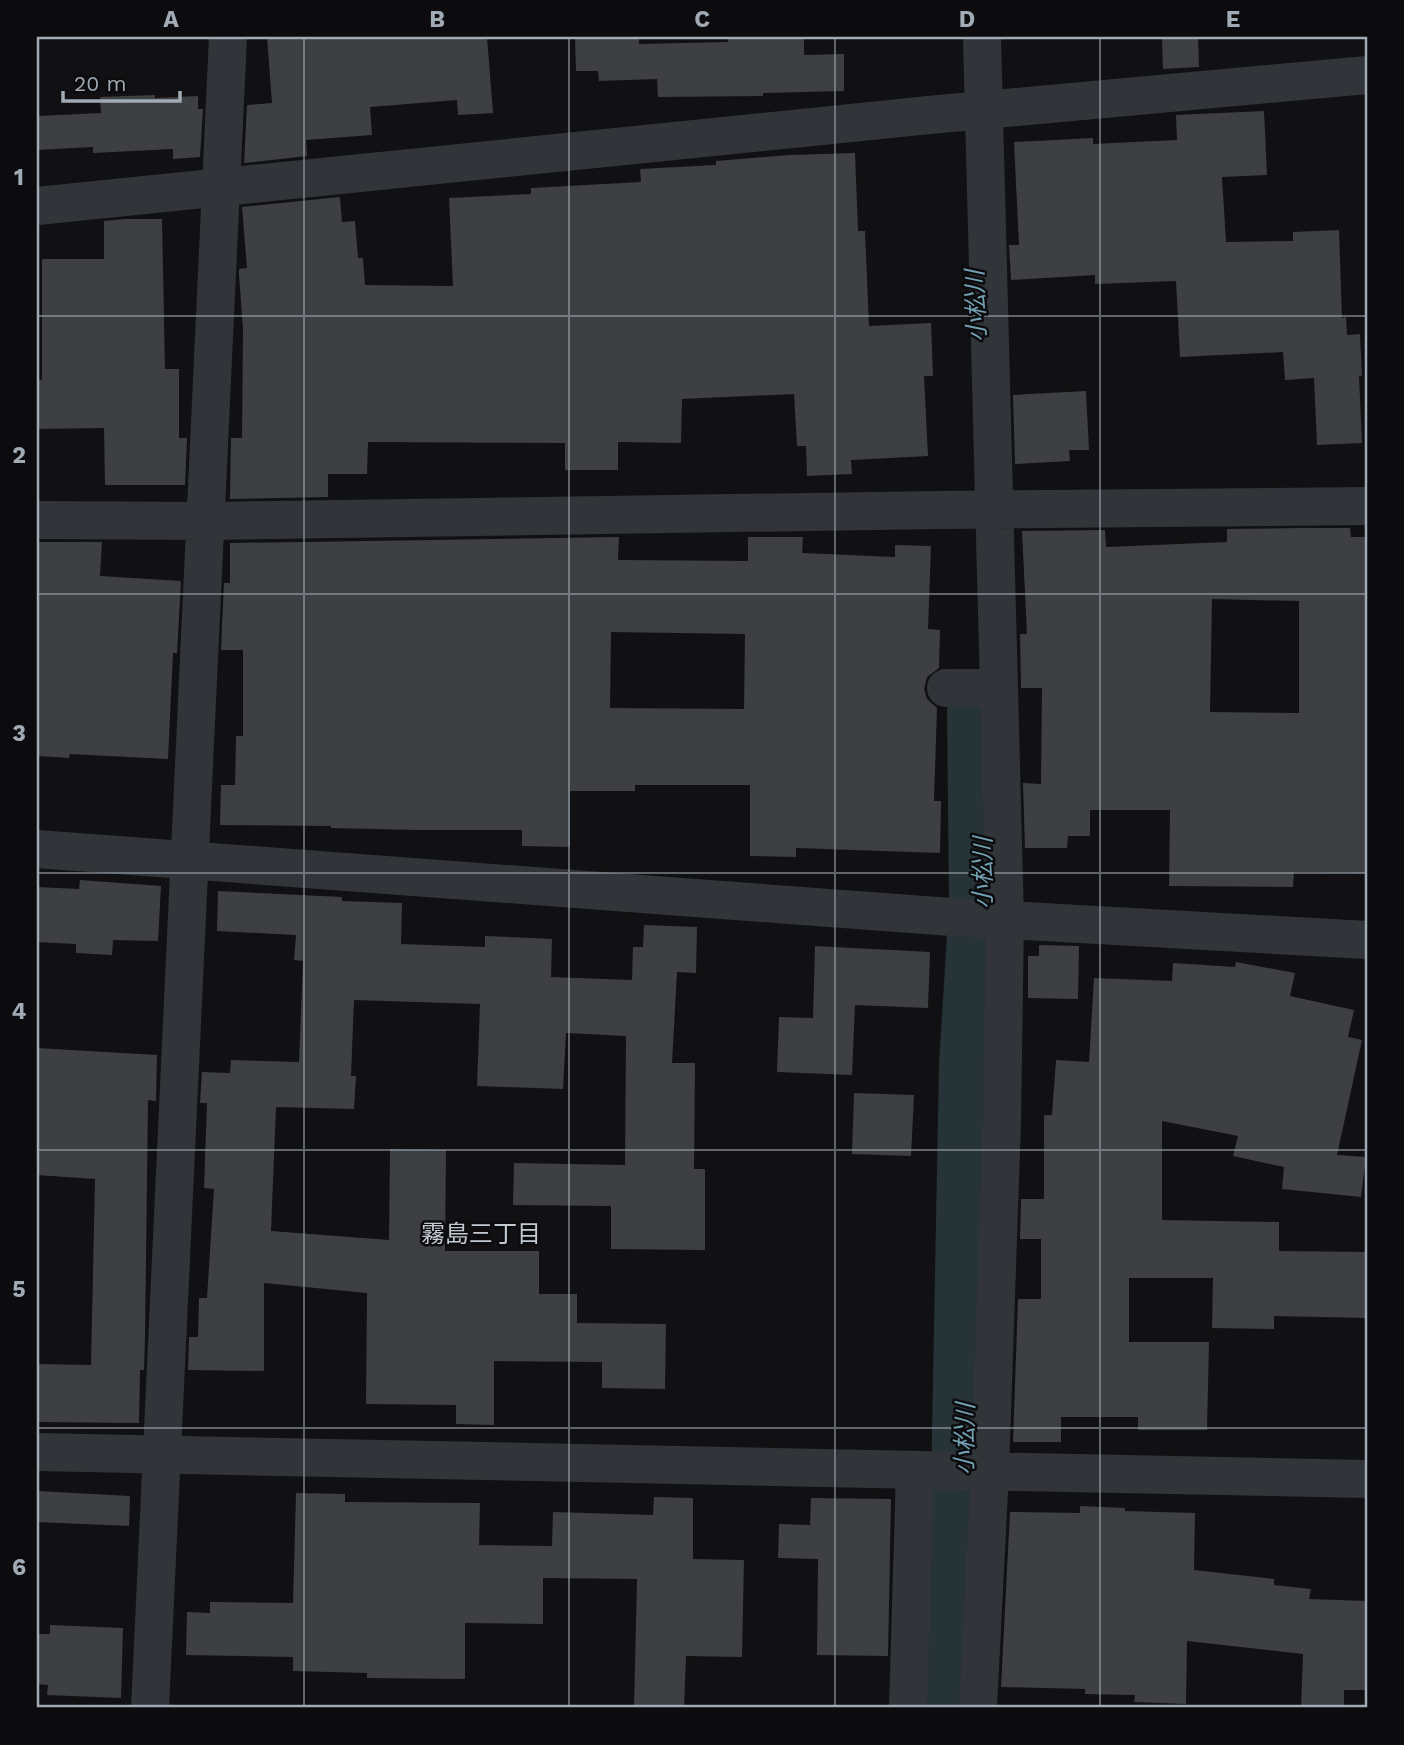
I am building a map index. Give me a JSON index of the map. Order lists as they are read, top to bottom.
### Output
{
  "districts": ["霧島三丁目"],
  "water": ["小松川"],
  "scale_bar": "20 m",
  "grid": {
    "columns": [
      "A",
      "B",
      "C",
      "D",
      "E"
    ],
    "rows": [
      "1",
      "2",
      "3",
      "4",
      "5",
      "6"
    ]
  }
}
